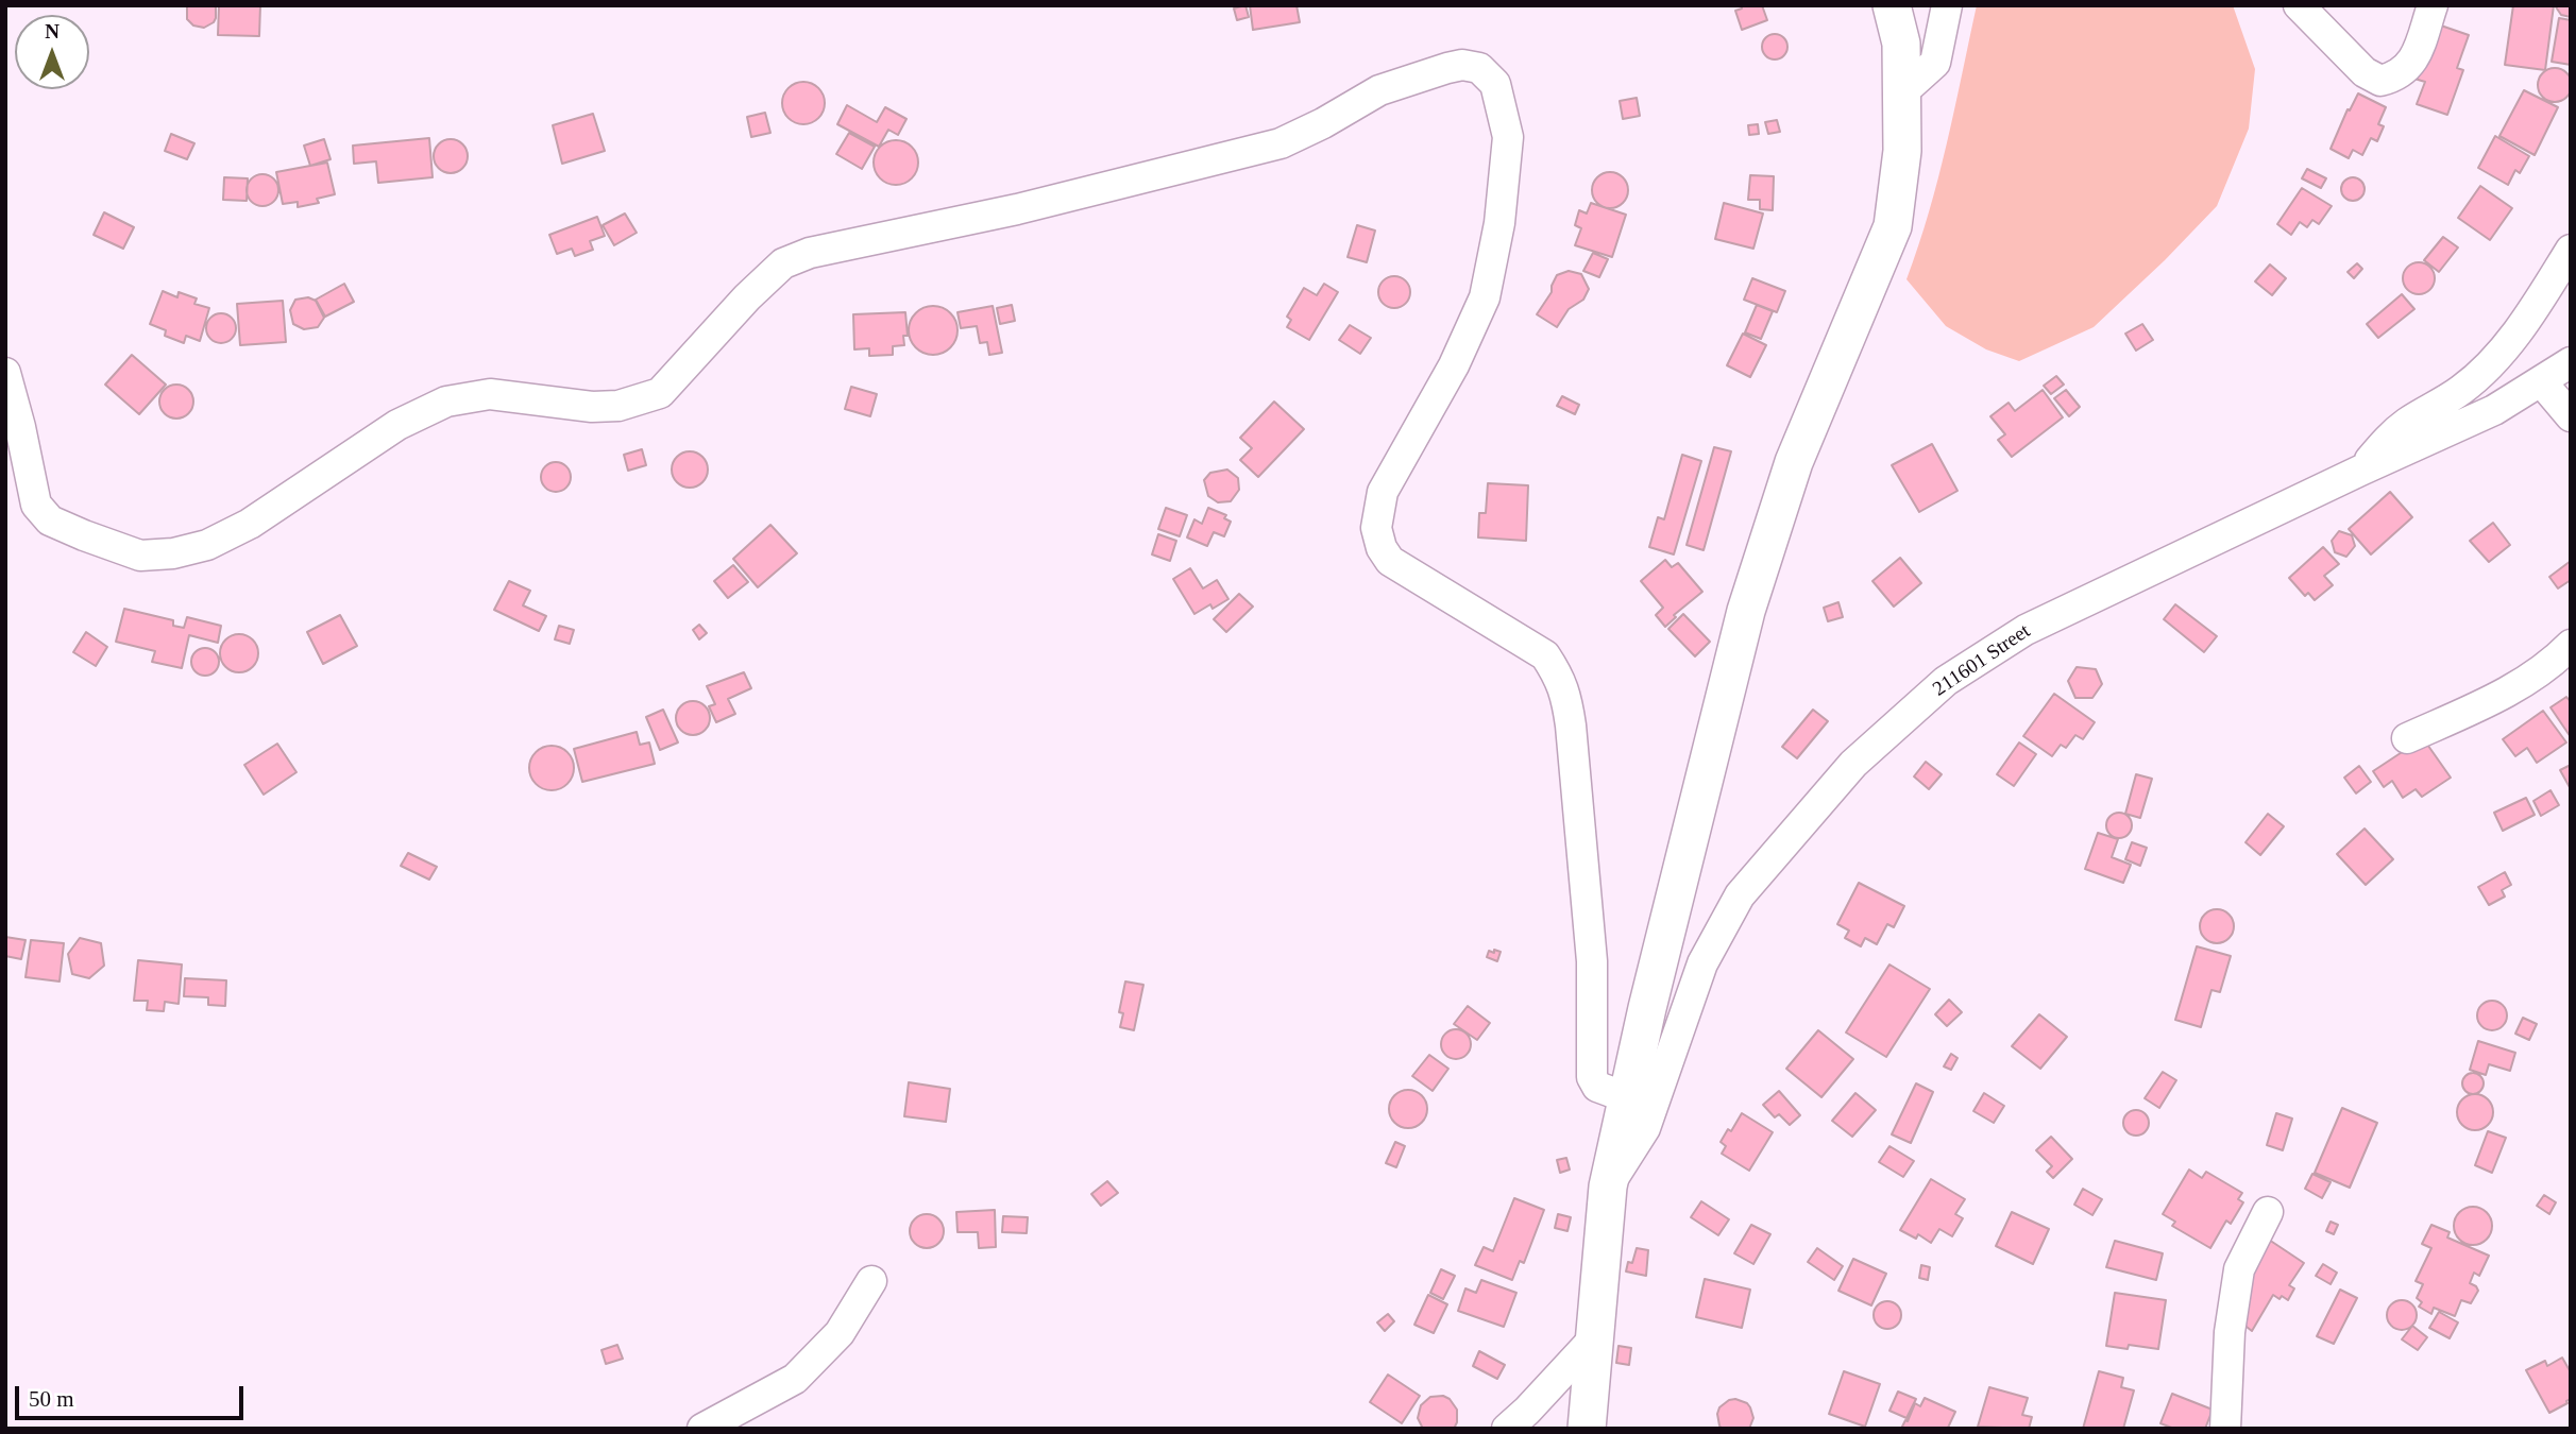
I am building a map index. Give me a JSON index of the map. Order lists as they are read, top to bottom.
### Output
{
  "streets": {
    "street": ["211601 Street"]
  },
  "scale_bar": "50 m",
  "north": "top"
}
